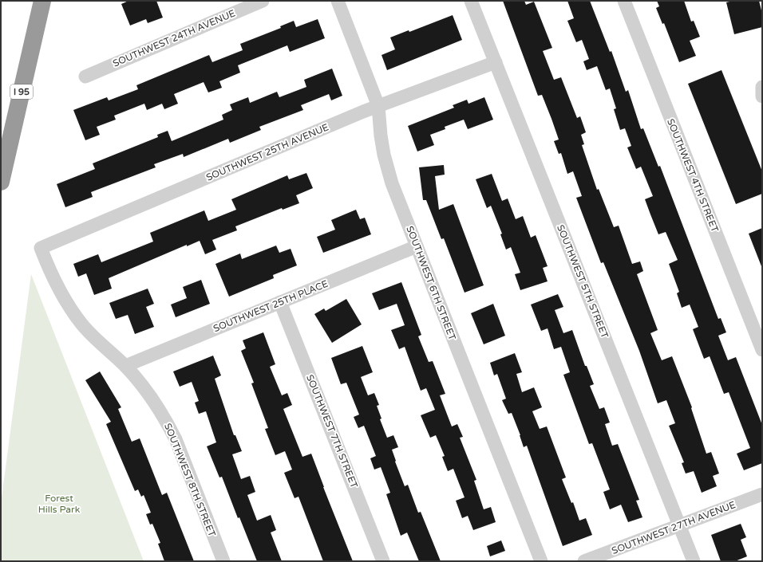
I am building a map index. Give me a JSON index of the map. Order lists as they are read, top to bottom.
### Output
{
  "streets": {
    "highway": ["I 95"],
    "street": [
      "SOUTHWEST 24TH AVENUE",
      "SOUTHWEST 25TH AVENUE",
      "SOUTHWEST 4TH STREET",
      "SOUTHWEST 5TH STREET",
      "SOUTHWEST 6TH STREET",
      "SOUTHWEST 25TH PLACE",
      "SOUTHWEST 7TH STREET",
      "SOUTHWEST 8TH STREET",
      "SOUTHWEST 27TH AVENUE"
    ]
  },
  "crossings": [
    ["SOUTHWEST 25TH AVENUE", "SOUTHWEST 5TH STREET"],
    ["SOUTHWEST 25TH AVENUE", "SOUTHWEST 6TH STREET"],
    ["SOUTHWEST 25TH AVENUE", "SOUTHWEST 8TH STREET"],
    ["SOUTHWEST 5TH STREET", "SOUTHWEST 27TH AVENUE"],
    ["SOUTHWEST 6TH STREET", "SOUTHWEST 25TH PLACE"],
    ["SOUTHWEST 25TH PLACE", "SOUTHWEST 7TH STREET"],
    ["SOUTHWEST 25TH PLACE", "SOUTHWEST 8TH STREET"]
  ],
  "parks": ["Forest Hills Park"]
}
